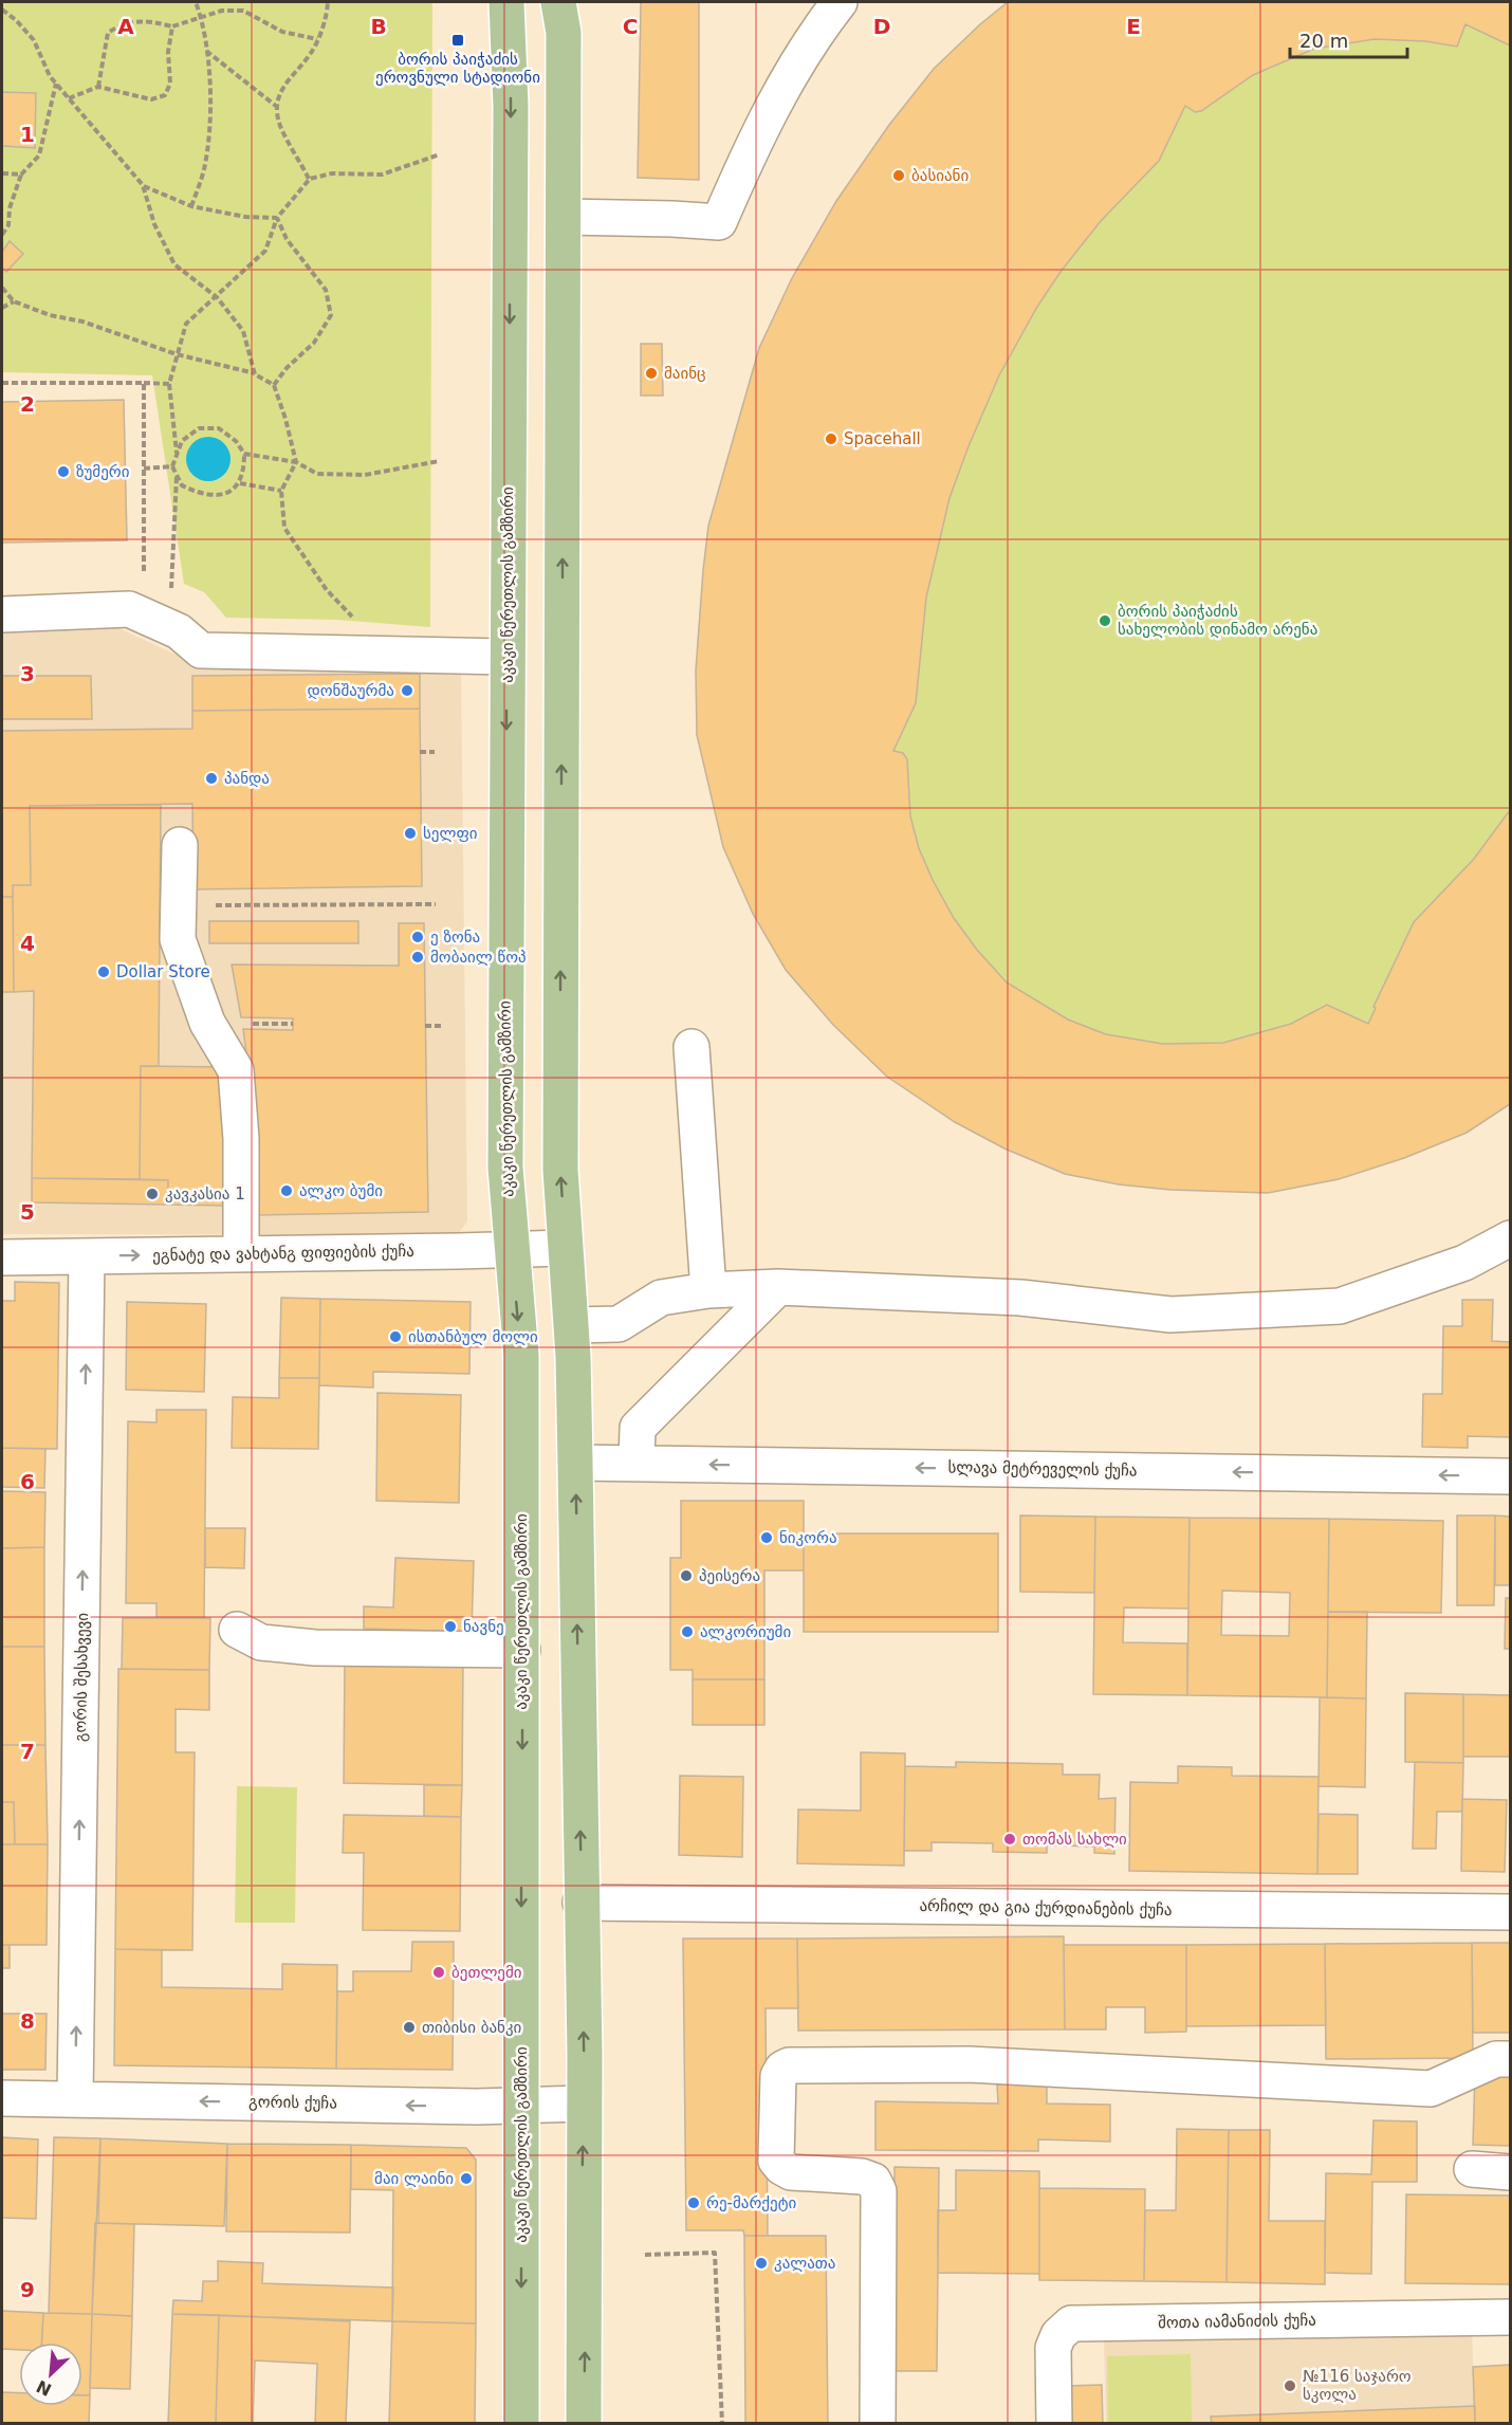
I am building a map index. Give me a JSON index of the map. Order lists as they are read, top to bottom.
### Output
{
  "streets": {
    "main road": ["აკაკი წერეთლის გამზირი"],
    "street": [
      "ეგნატე და ვახტანგ ფიფიების ქუჩა",
      "სლავა მეტრეველის ქუჩა",
      "გორის შესახვევი",
      "არჩილ და გია ქურდიანების ქუჩა",
      "გორის ქუჩა",
      "შოთა იამანიძის ქუჩა"
    ]
  },
  "crossings": [
    ["აკაკი წერეთლის გამზირი", "ეგნატე და ვახტანგ ფიფიების ქუჩა"],
    ["აკაკი წერეთლის გამზირი", "გორის ქუჩა"],
    ["ეგნატე და ვახტანგ ფიფიების ქუჩა", "გორის შესახვევი"],
    ["გორის შესახვევი", "გორის ქუჩა"]
  ],
  "one_way": ["გორის შესახვევი", "გორის ქუჩა"],
  "places": {
    "transit": ["ბორის პაიჭაძის ეროვნული სტადიონი"],
    "other": [
      "ბასიანი",
      "მაინც",
      "Spacehall",
      "ზუმერი",
      "ბორის პაიჭაძის სახელობის დინამო არენა",
      "დონშაურმა",
      "პანდა",
      "სელფი",
      "ე ზონა",
      "მობაილ წოპ",
      "Dollar Store",
      "ალკო ბუმი",
      "კავკასია 1",
      "ისთანბულ მოლი",
      "ნიკორა",
      "პეისერა",
      "ნავნე",
      "ალკორიუმი",
      "თომას სახლი",
      "ბეთლემი",
      "თიბისი ბანკი",
      "მაი ლაინი",
      "რე-მარქეტი",
      "კალათა",
      "№116 საჯარო სკოლა"
    ]
  },
  "scale_bar": "20 m",
  "north": "bottom left",
  "grid": {
    "columns": [
      "A",
      "B",
      "C",
      "D",
      "E"
    ],
    "rows": [
      "1",
      "2",
      "3",
      "4",
      "5",
      "6",
      "7",
      "8",
      "9"
    ]
  }
}
